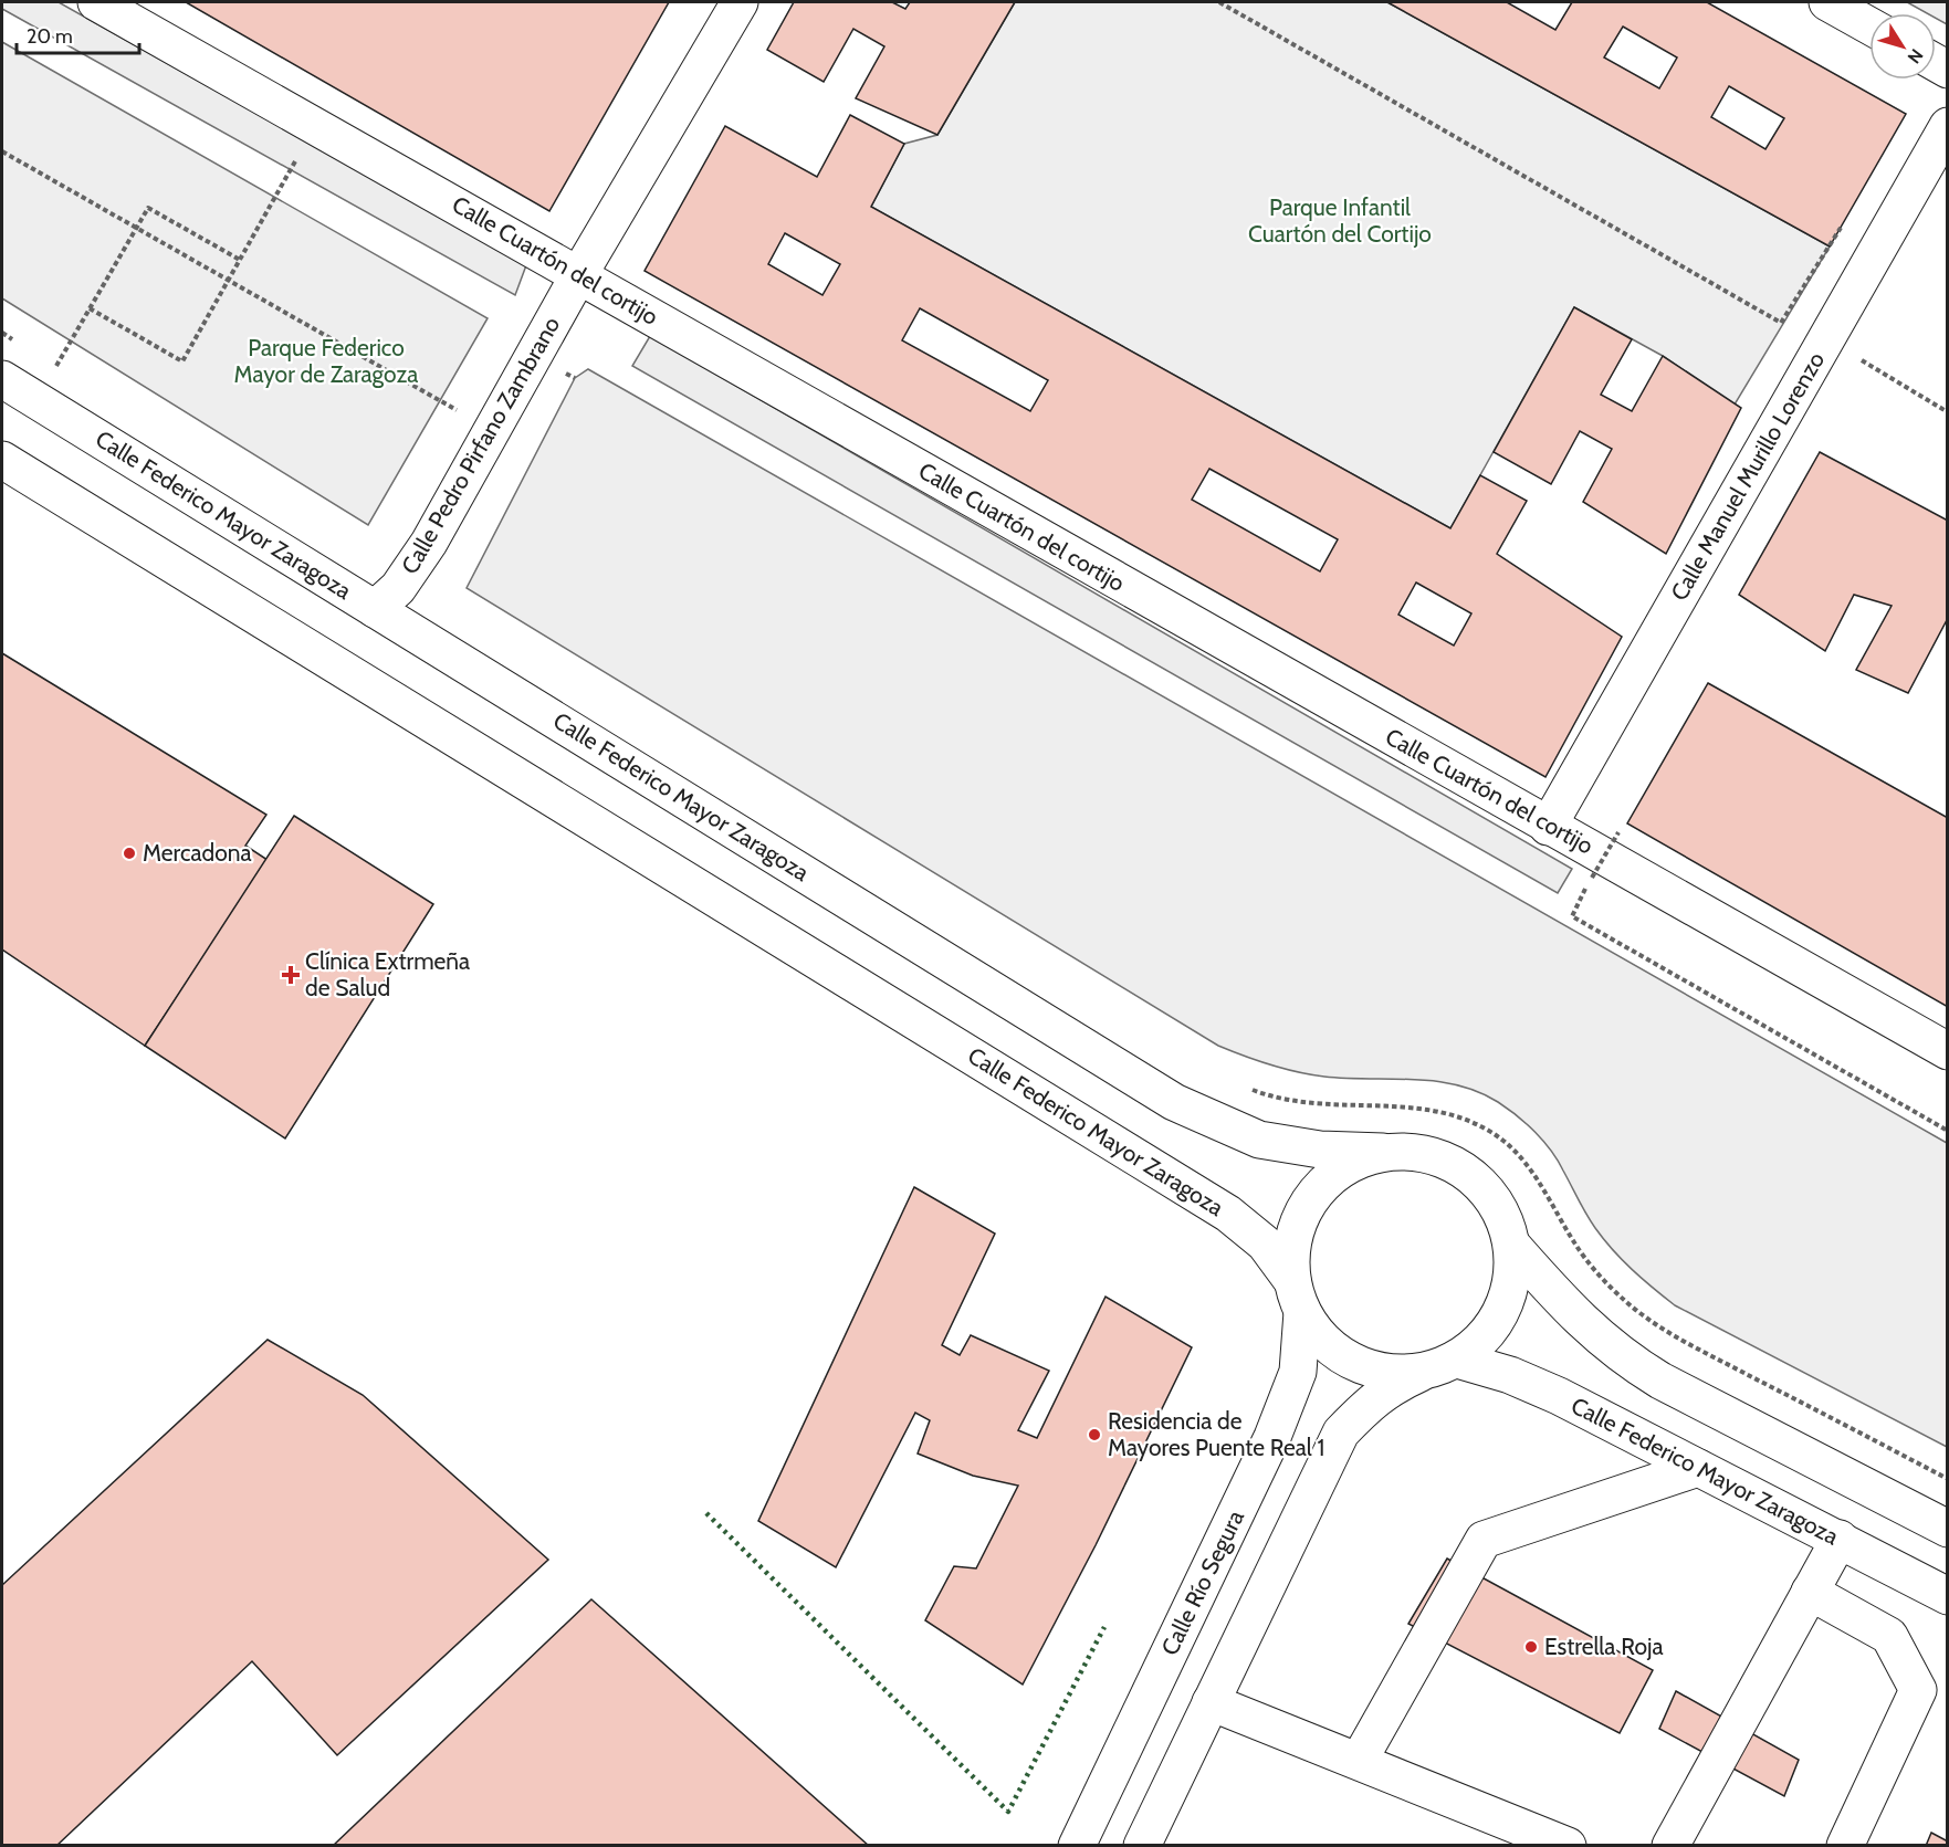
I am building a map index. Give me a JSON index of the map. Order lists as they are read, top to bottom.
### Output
{
  "streets": {
    "main road": [
      "Calle Cuartón del cortijo",
      "Calle Pedro Pirfano Zambrano",
      "Calle Manuel Murillo Lorenzo",
      "Calle Federico Mayor Zaragoza",
      "Calle Río Segura"
    ]
  },
  "crossings": [
    ["Calle Cuartón del cortijo", "Calle Pedro Pirfano Zambrano"],
    ["Calle Cuartón del cortijo", "Calle Manuel Murillo Lorenzo"],
    ["Calle Pedro Pirfano Zambrano", "Calle Federico Mayor Zaragoza"],
    ["Calle Federico Mayor Zaragoza", "Calle Río Segura"]
  ],
  "parks": ["Parque Infantil Cuartón del Cortijo", "Parque Federico Mayor de Zaragoza"],
  "places": {
    "other": ["Mercadona", "Residencia de Mayores Puente Real 1", "Estrella Roja"],
    "health": ["Clínica Extrmeña de Salud"]
  },
  "scale_bar": "20 m",
  "north": "bottom right"
}
